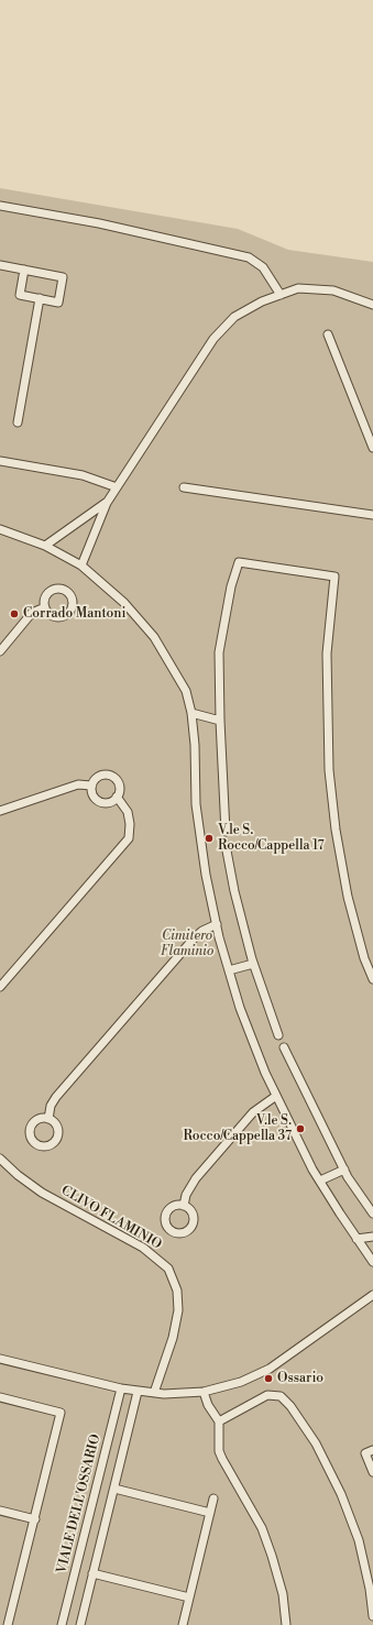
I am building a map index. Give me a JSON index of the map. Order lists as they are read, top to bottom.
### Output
{
  "streets": {
    "lane": ["CLIVO FLAMINIO", "VIALE DELL'OSSARIO"]
  },
  "parks": ["Cimitero Flaminio"],
  "places": [
    "Corrado Mantoni",
    "V.le S. Rocco/Cappella 17",
    "V.le S. Rocco/Cappella 37",
    "Ossario"
  ]
}
